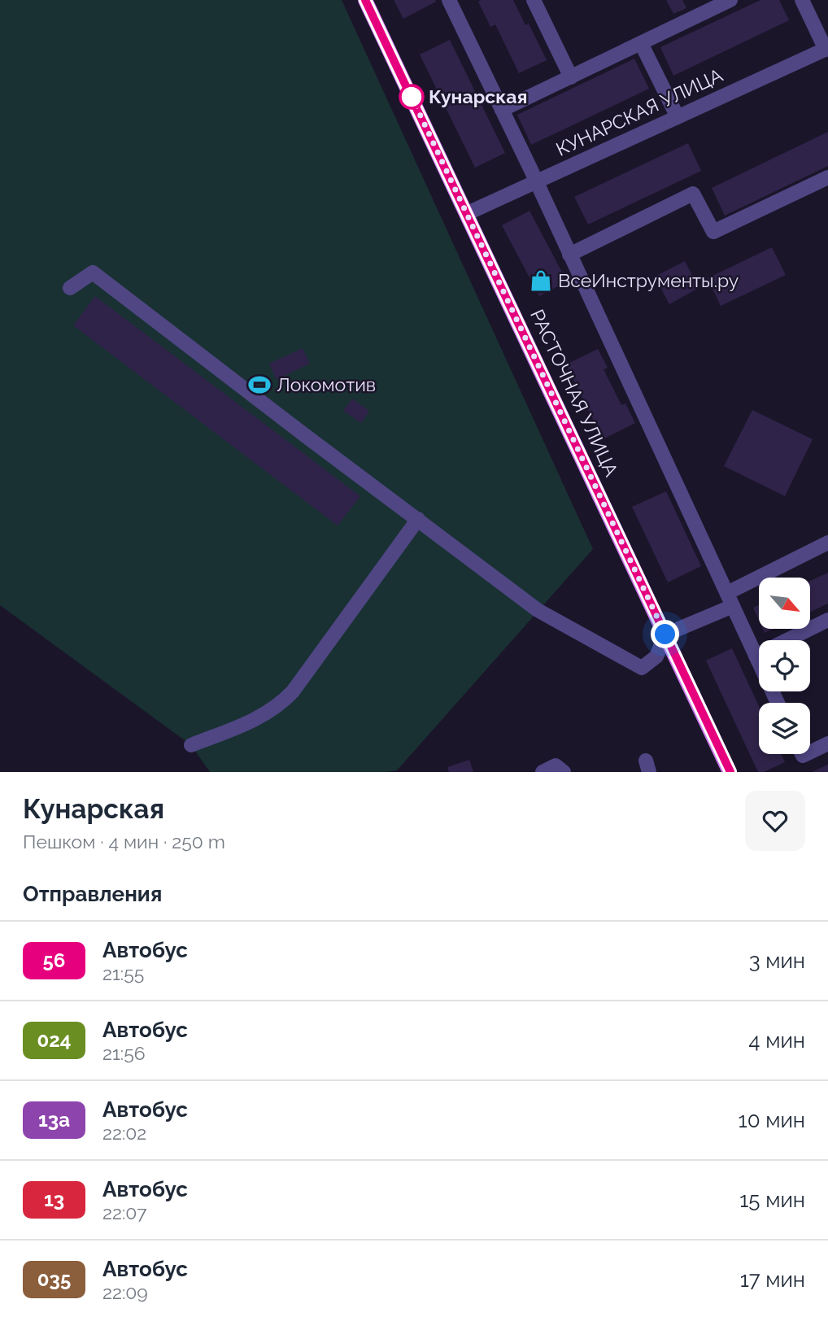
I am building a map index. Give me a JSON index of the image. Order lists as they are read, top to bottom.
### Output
{
  "streets": {
    "main road": ["РАСТОЧНАЯ УЛИЦА"],
    "street": ["КУНАРСКАЯ УЛИЦА"]
  },
  "crossings": [
    ["КУНАРСКАЯ УЛИЦА", "РАСТОЧНАЯ УЛИЦА"]
  ],
  "places": {
    "other": ["Кунарская"],
    "shop": ["ВсеИнструменты.ру"],
    "sports": ["Локомотив"]
  },
  "lines": ["bus line 56"],
  "north": "bottom right",
  "page": {
    "heading": [
      ["Кунарская", "Пешком · 4 мин · 250 m"],
      "Отправления"
    ],
    "list": [
      {
        "mark": "56",
        "name": "Автобус",
        "note": "21:55",
        "value": "3 мин"
      },
      {
        "mark": "024",
        "name": "Автобус",
        "note": "21:56",
        "value": "4 мин"
      },
      {
        "mark": "13а",
        "name": "Автобус",
        "note": "22:02",
        "value": "10 мин"
      },
      {
        "mark": "13",
        "name": "Автобус",
        "note": "22:07",
        "value": "15 мин"
      },
      {
        "mark": "035",
        "name": "Автобус",
        "note": "22:09",
        "value": "17 мин"
      }
    ]
  }
}
